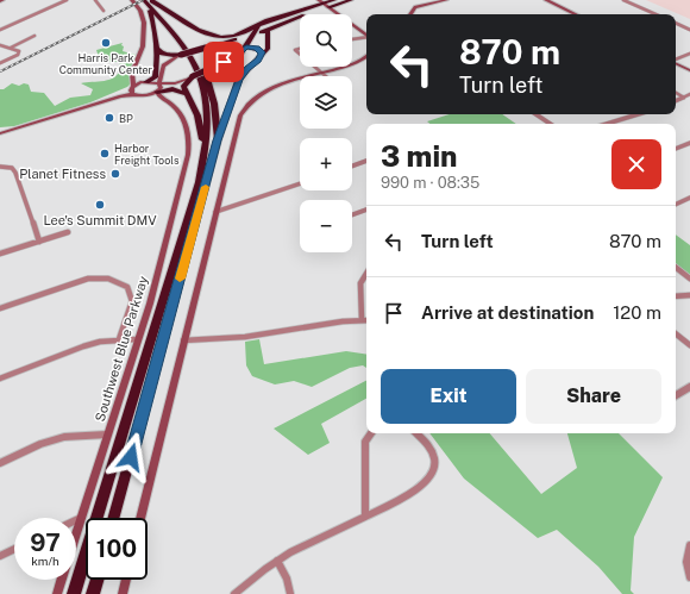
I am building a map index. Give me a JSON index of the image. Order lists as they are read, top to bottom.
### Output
{
  "streets": {
    "street": ["Southwest Blue Parkway"]
  },
  "places": [
    "Harris Park Community Center",
    "BP",
    "Harbor Freight Tools",
    "Planet Fitness",
    "Lee's Summit DMV"
  ],
  "page": {
    "map_buttons": ["+", "−"],
    "turn": ["870 m", "Turn left"],
    "heading": ["3 min", "990 m · 08:35"],
    "list": [
      {
        "name": "Turn left",
        "value": "870 m"
      },
      {
        "name": "Arrive at destination",
        "value": "120 m"
      }
    ],
    "buttons": ["Exit", "Share"],
    "speed": "97 km/h",
    "limit": "100"
  }
}
